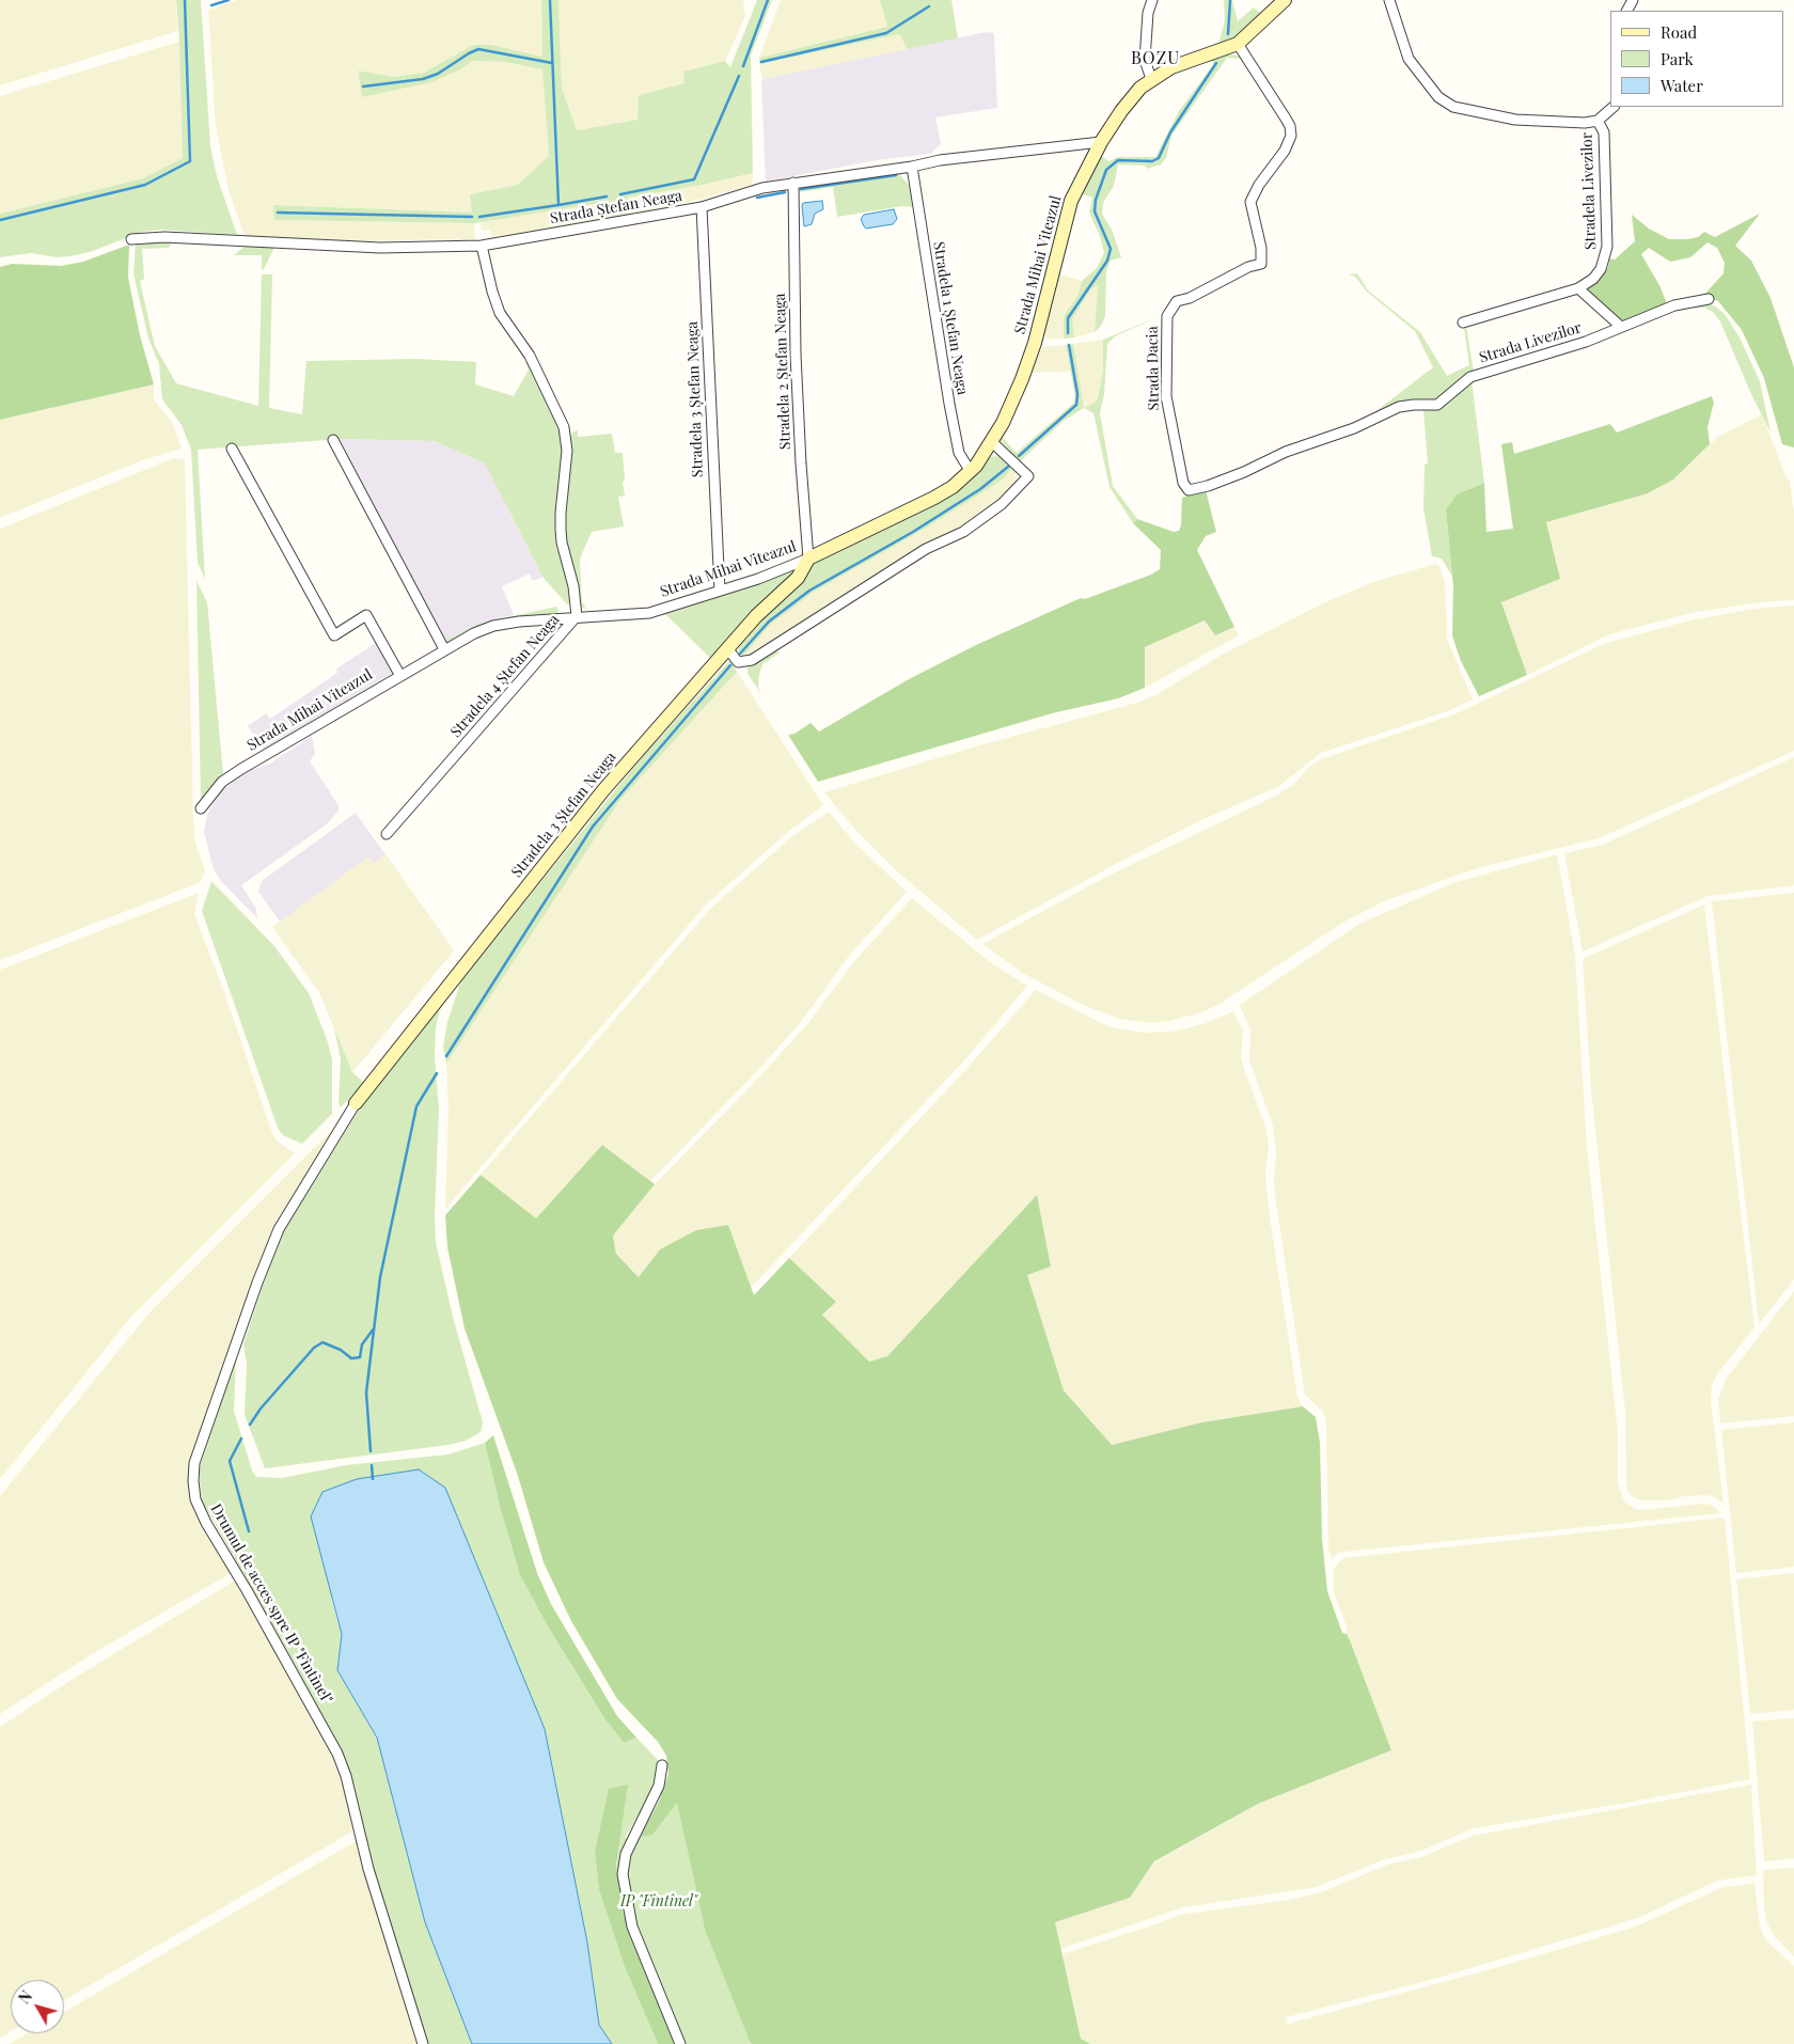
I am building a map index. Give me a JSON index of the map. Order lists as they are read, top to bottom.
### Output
{
  "streets": {
    "street": [
      "Stradela Livezilor",
      "Strada Ștefan Neaga",
      "Strada Mihai Viteazul",
      "Stradela 1 Ștefan Neaga",
      "Strada Livezilor",
      "Strada Dacia",
      "Stradela 2 Ștefan Neaga",
      "Stradela 3 Ștefan Neaga",
      "Stradela 4 Ștefan Neaga",
      "Drumul de acces spre IP \"Fîntînel\""
    ]
  },
  "crossings": [
    ["Stradela Livezilor", "Strada Livezilor"],
    ["Strada Ștefan Neaga", "Strada Mihai Viteazul"],
    ["Strada Ștefan Neaga", "Stradela 1 Ștefan Neaga"],
    ["Strada Ștefan Neaga", "Stradela 2 Ștefan Neaga"],
    ["Strada Ștefan Neaga", "Stradela 3 Ștefan Neaga"],
    ["Strada Ștefan Neaga", "Stradela 4 Ștefan Neaga"],
    ["Strada Mihai Viteazul", "Stradela 1 Ștefan Neaga"],
    ["Strada Mihai Viteazul", "Strada Dacia"],
    ["Strada Mihai Viteazul", "Stradela 2 Ștefan Neaga"],
    ["Strada Mihai Viteazul", "Stradela 3 Ștefan Neaga"],
    ["Strada Mihai Viteazul", "Stradela 4 Ștefan Neaga"],
    ["Strada Livezilor", "Strada Dacia"],
    ["Stradela 2 Ștefan Neaga", "Stradela 3 Ștefan Neaga"],
    ["Stradela 3 Ștefan Neaga", "Drumul de acces spre IP \"Fîntînel\""]
  ],
  "districts": ["BOZU"],
  "parks": ["IP \"Fîntînel\""],
  "legend": ["Road", "Park", "Water"],
  "north": "top left"
}
